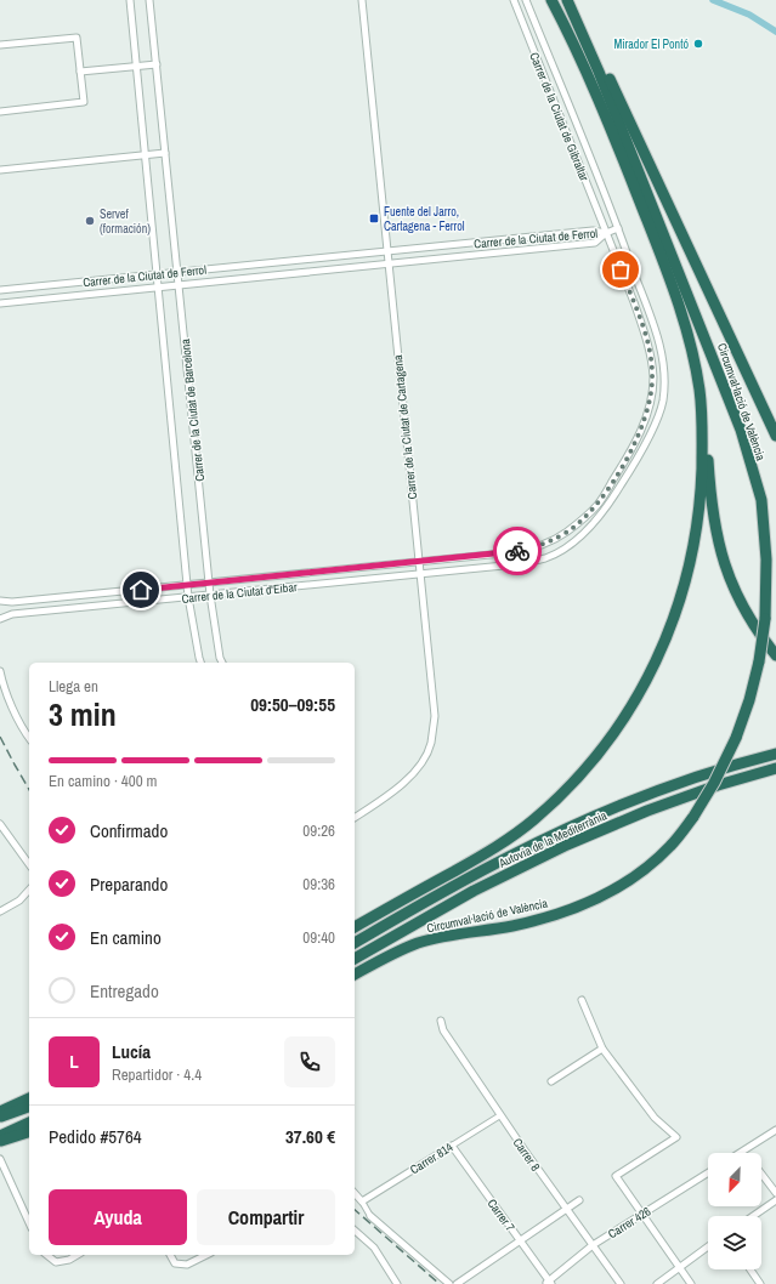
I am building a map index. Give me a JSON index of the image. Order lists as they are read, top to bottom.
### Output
{
  "streets": {
    "highway": ["Circumval·lació de València", "Autovia de la Mediterrània"],
    "street": [
      "Carrer de la Ciutat de Gibraltar",
      "Carrer de la Ciutat de Ferrol",
      "Carrer de la Ciutat de Barcelona",
      "Carrer de la Ciutat de Cartagena",
      "Carrer de la Ciutat d'Eibar",
      "Carrer 8",
      "Carrer 814",
      "Carrer 7",
      "Carrer 426"
    ]
  },
  "crossings": [
    ["Carrer de la Ciutat de Gibraltar", "Carrer de la Ciutat de Ferrol"],
    ["Carrer de la Ciutat de Gibraltar", "Carrer de la Ciutat de Cartagena"],
    ["Carrer de la Ciutat de Gibraltar", "Carrer de la Ciutat d'Eibar"],
    ["Carrer de la Ciutat de Ferrol", "Carrer de la Ciutat de Barcelona"],
    ["Carrer de la Ciutat de Ferrol", "Carrer de la Ciutat de Cartagena"],
    ["Carrer de la Ciutat de Barcelona", "Carrer de la Ciutat d'Eibar"],
    ["Carrer de la Ciutat de Cartagena", "Carrer de la Ciutat d'Eibar"],
    ["Carrer 8", "Carrer 814"],
    ["Carrer 8", "Carrer 426"],
    ["Carrer 814", "Carrer 7"],
    ["Carrer 7", "Carrer 426"]
  ],
  "places": {
    "other": ["Mirador El Pontó", "Servef (formación)"],
    "transit": ["Fuente del Jarro, Cartagena - Ferrol"]
  },
  "north": "bottom left",
  "page": {
    "heading": ["3 min", "Llega en", "09:50–09:55"],
    "panel": [
      "Lucía",
      "Repartidor · 4.4",
      "Pedido #5764",
      "37.60 €"
    ],
    "bar": "En camino · 400 m",
    "list": [
      ["Confirmado", "09:26"],
      ["Preparando", "09:36"],
      ["En camino", "09:40"],
      "Entregado"
    ],
    "round": "L",
    "buttons": ["Ayuda", "Compartir"]
  }
}
